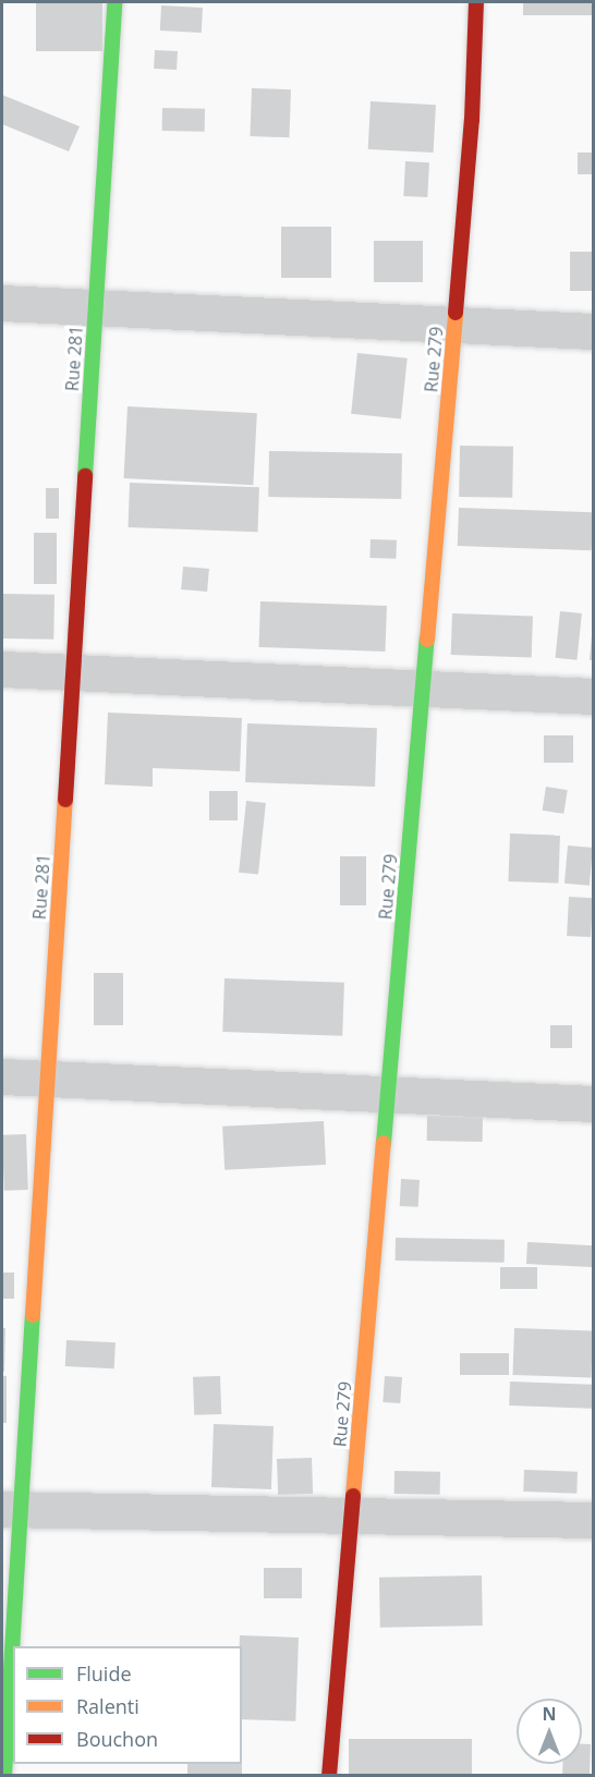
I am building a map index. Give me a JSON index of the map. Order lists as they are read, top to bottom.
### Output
{
  "streets": {
    "street": ["Rue 281", "Rue 279"]
  },
  "legend": ["Fluide", "Ralenti", "Bouchon"],
  "north": "top"
}
